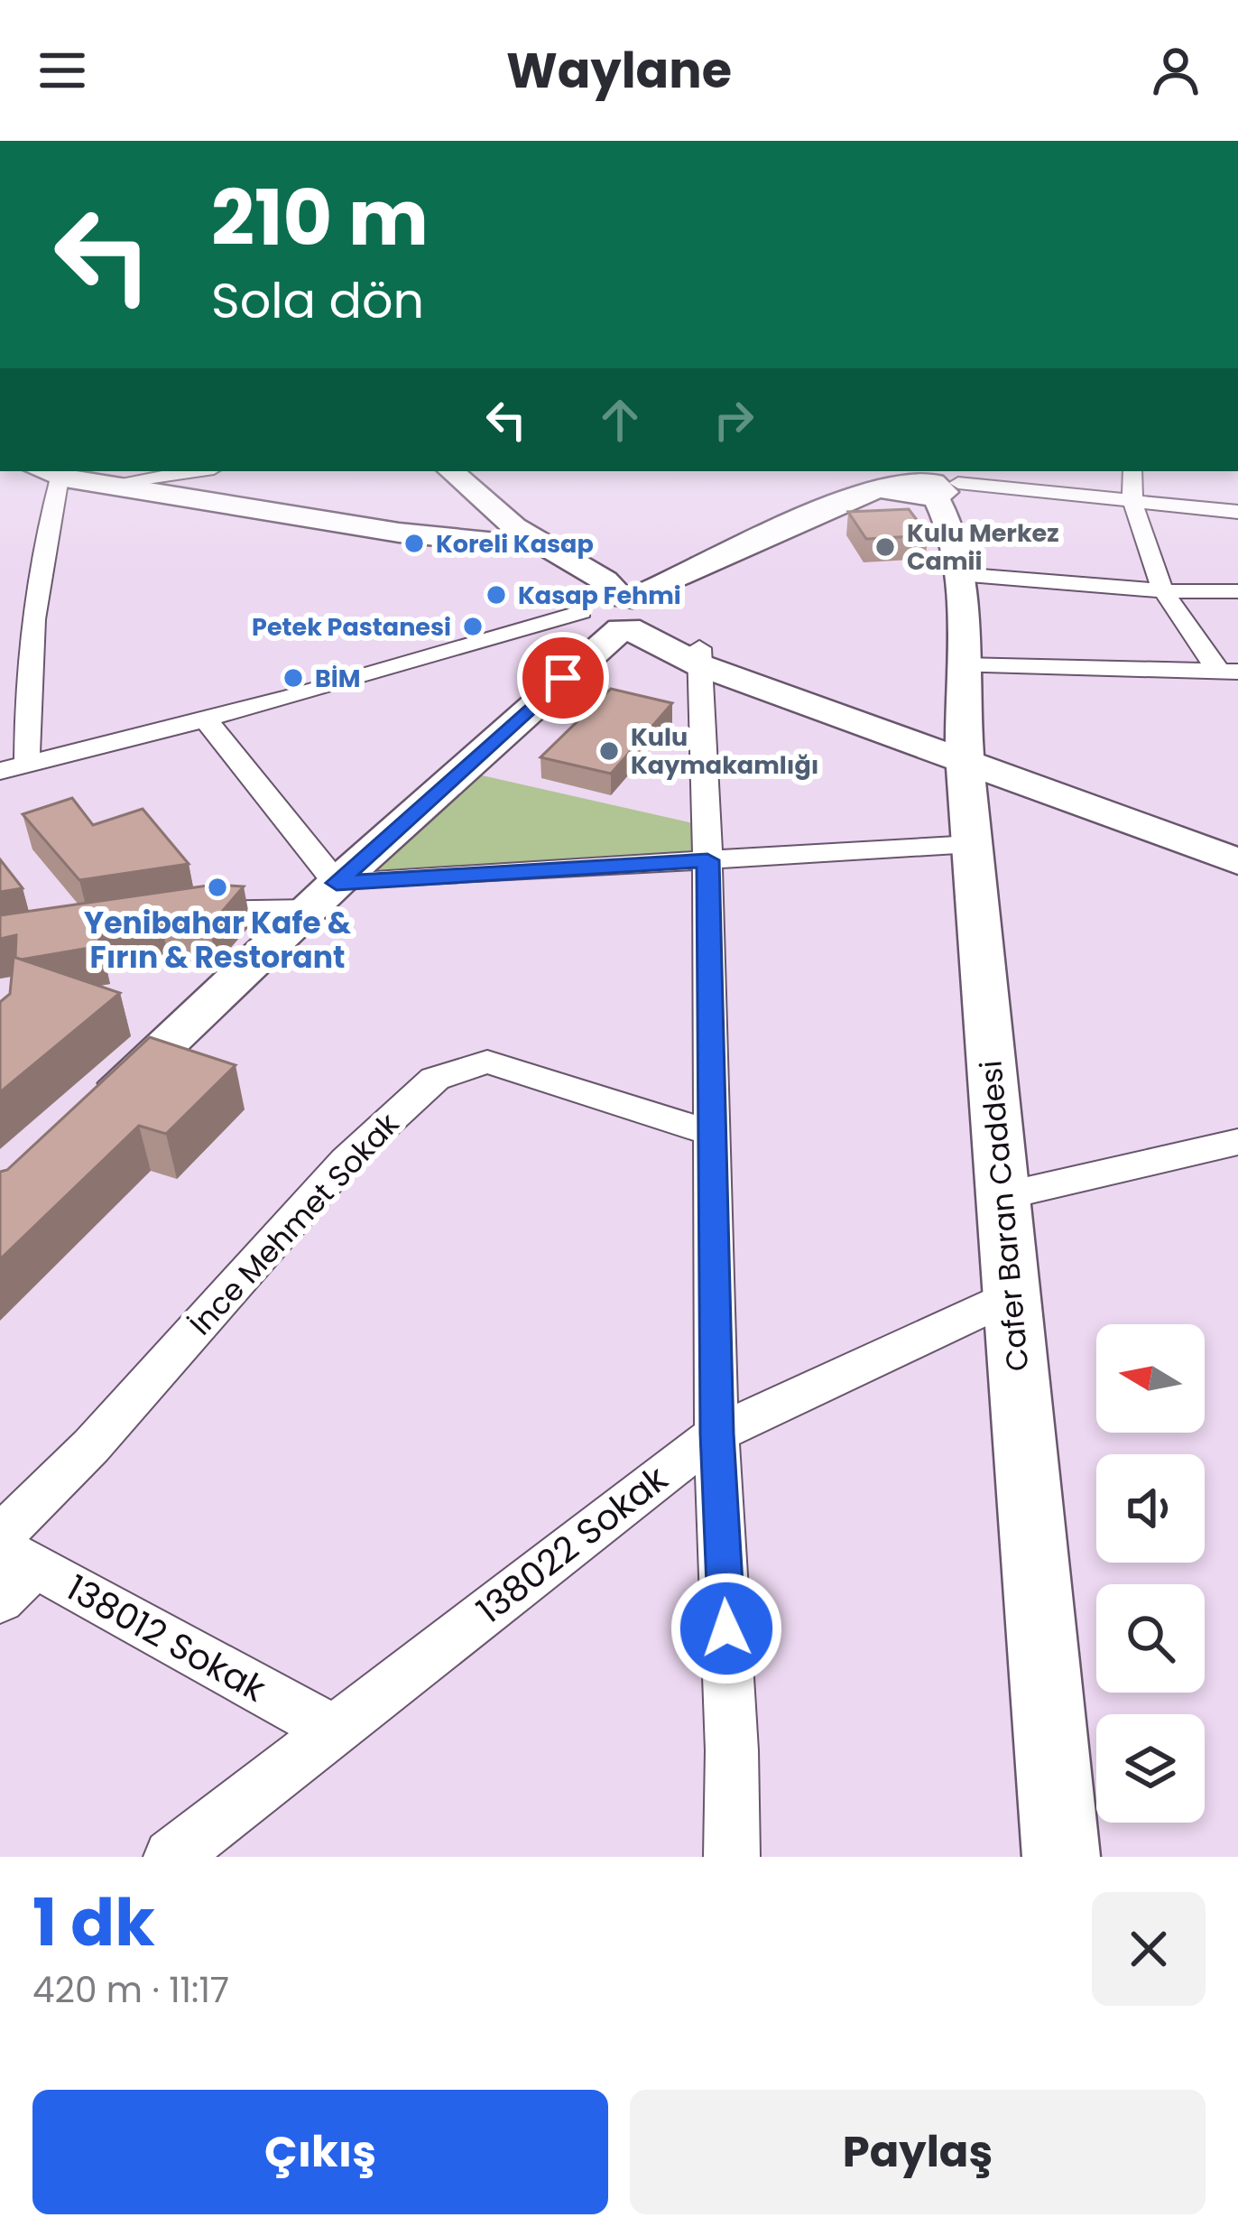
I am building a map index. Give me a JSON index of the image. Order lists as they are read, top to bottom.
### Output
{
  "streets": {
    "street": [
      "Cafer Baran Caddesi",
      "İnce Mehmet Sokak",
      "138022 Sokak",
      "138012 Sokak"
    ]
  },
  "crossings": [
    ["Cafer Baran Caddesi", "138022 Sokak"],
    ["İnce Mehmet Sokak", "138012 Sokak"],
    ["138022 Sokak", "138012 Sokak"]
  ],
  "places": [
    "Koreli Kasap",
    "Kulu Merkez Camii",
    "Kasap Fehmi",
    "Petek Pastanesi",
    "BİM",
    "Kulu Kaymakamlığı",
    "Yenibahar Kafe & Fırın & Restorant"
  ],
  "north": "left",
  "page": {
    "header": "Waylane",
    "turn": ["210 m", "Sola dön"],
    "heading": ["1 dk", "420 m · 11:17"],
    "buttons": ["Çıkış", "Paylaş"]
  }
}
